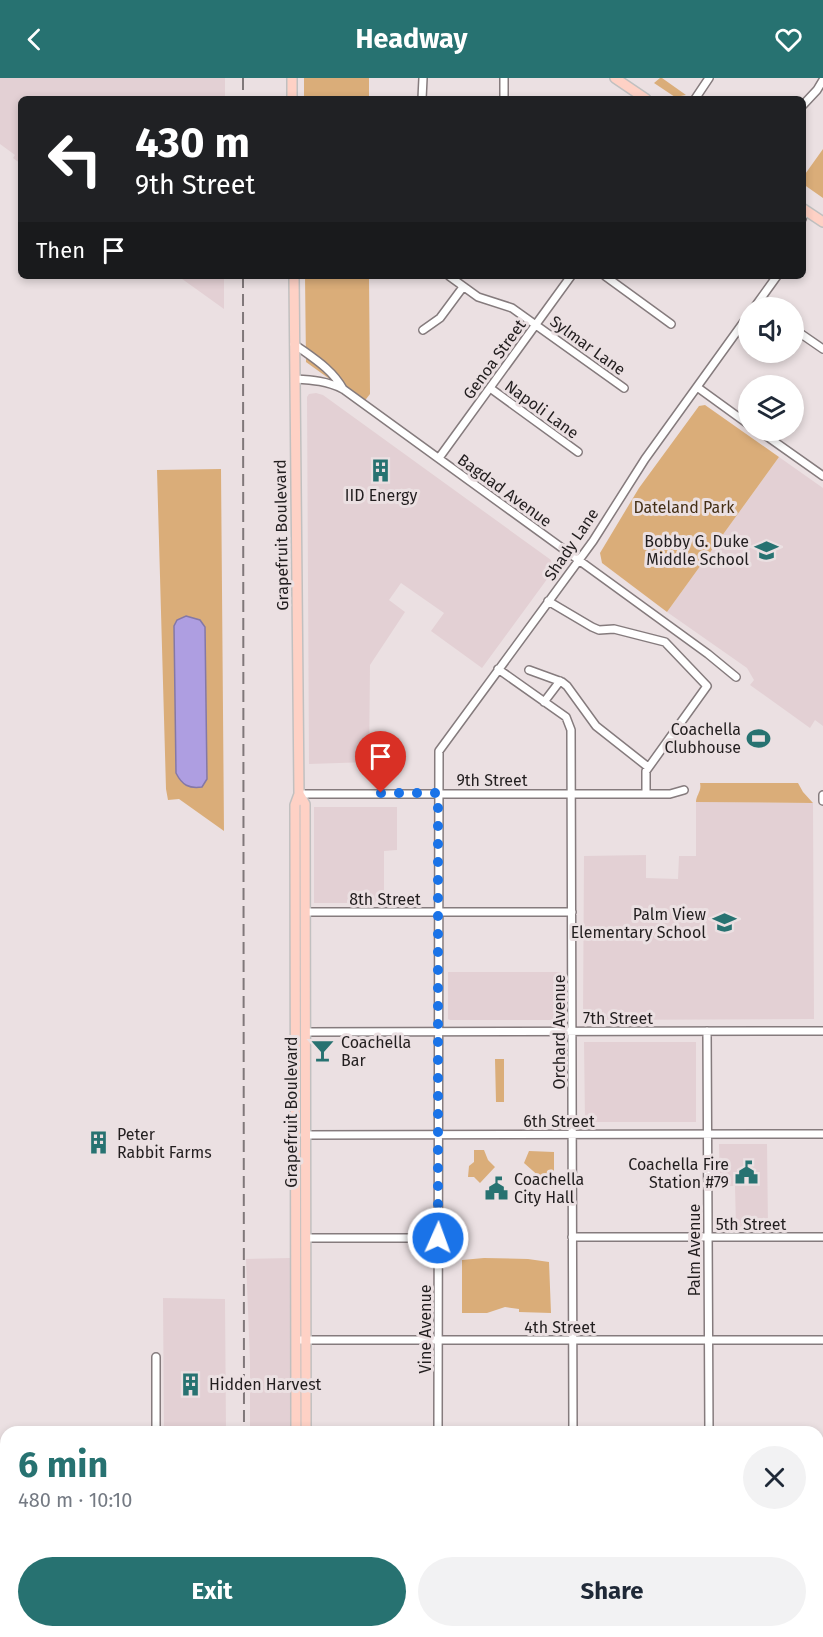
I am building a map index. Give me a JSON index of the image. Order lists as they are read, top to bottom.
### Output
{
  "streets": {
    "main road": ["Grapefruit Boulevard"],
    "street": [
      "Sylmar Lane",
      "Genoa Street",
      "Napoli Lane",
      "Bagdad Avenue",
      "Shady Lane",
      "9th Street",
      "8th Street",
      "7th Street",
      "Orchard Avenue",
      "6th Street",
      "5th Street",
      "Palm Avenue",
      "4th Street",
      "Vine Avenue"
    ]
  },
  "crossings": [
    ["Sylmar Lane", "Genoa Street"],
    ["Genoa Street", "Napoli Lane"],
    ["Genoa Street", "Bagdad Avenue"],
    ["Bagdad Avenue", "Grapefruit Boulevard"],
    ["Bagdad Avenue", "Shady Lane"],
    ["Grapefruit Boulevard", "9th Street"],
    ["Grapefruit Boulevard", "8th Street"],
    ["Grapefruit Boulevard", "7th Street"],
    ["Grapefruit Boulevard", "6th Street"],
    ["Grapefruit Boulevard", "4th Street"],
    ["Shady Lane", "9th Street"],
    ["Shady Lane", "Orchard Avenue"],
    ["Shady Lane", "Vine Avenue"],
    ["9th Street", "Orchard Avenue"],
    ["9th Street", "Vine Avenue"],
    ["8th Street", "Orchard Avenue"],
    ["8th Street", "Vine Avenue"],
    ["7th Street", "Orchard Avenue"],
    ["7th Street", "Palm Avenue"],
    ["7th Street", "Vine Avenue"],
    ["Orchard Avenue", "6th Street"],
    ["Orchard Avenue", "5th Street"],
    ["Orchard Avenue", "4th Street"],
    ["6th Street", "Palm Avenue"],
    ["6th Street", "Vine Avenue"],
    ["5th Street", "Palm Avenue"],
    ["Palm Avenue", "4th Street"],
    ["4th Street", "Vine Avenue"]
  ],
  "parks": ["Dateland Park"],
  "places": {
    "building": ["IID Energy", "Peter Rabbit Farms", "Hidden Harvest"],
    "school or university": ["Bobby G. Duke Middle School", "Palm View Elementary School"],
    "sports": ["Coachella Clubhouse"],
    "bar": ["Coachella Bar"],
    "public building": ["Coachella Fire Station #79", "Coachella City Hall"]
  },
  "page": {
    "header": "Headway",
    "turn": ["430 m", "9th Street"],
    "then": "Then",
    "heading": ["6 min", "480 m · 10:10"],
    "buttons": ["Exit", "Share"]
  }
}
